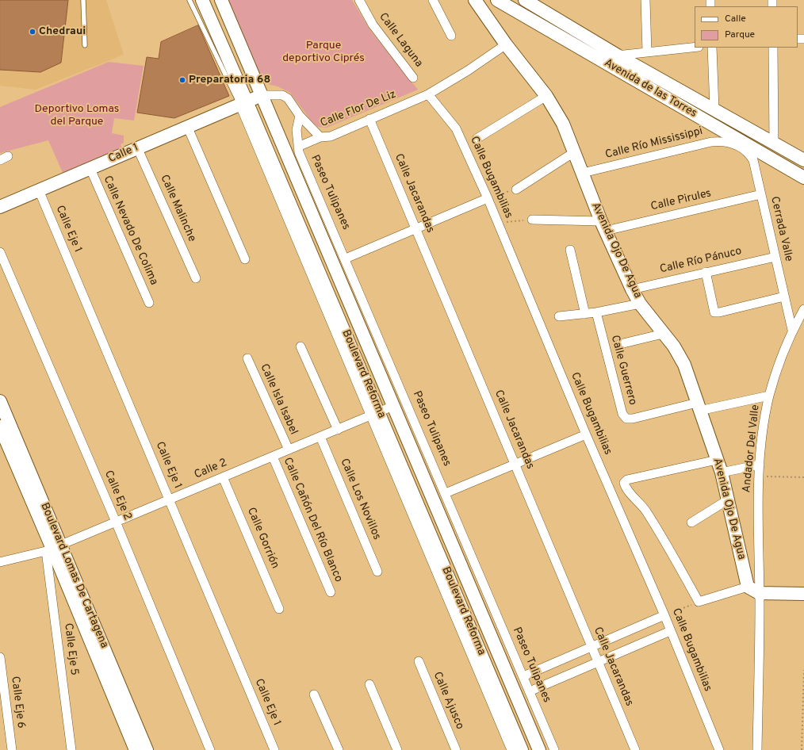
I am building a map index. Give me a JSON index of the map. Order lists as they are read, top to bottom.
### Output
{
  "streets": {
    "main road": [
      "Avenida de las Torres",
      "Calle 1",
      "Avenida Ojo De Agua",
      "Boulevard Reforma",
      "Boulevard Lomas De Cartagena"
    ],
    "street": [
      "Calle Laguna",
      "Calle Flor De Liz",
      "Calle Río Mississippi",
      "Calle Bugambilias",
      "Paseo Tulipanes",
      "Calle Jacarandas",
      "Calle Pirules",
      "Calle Malinche",
      "Calle Eje 1",
      "Cerrada Valle",
      "Calle Nevado De Colima",
      "Calle Río Pánuco",
      "Calle Guerrero",
      "Calle Isla Isabel",
      "Andador Del Valle",
      "Calle 2",
      "Calle Eje 2",
      "Calle Los Novillos",
      "Calle Cañón Del Río Blanco",
      "Calle Gorrión",
      "Calle Eje 5",
      "Calle Ajusco",
      "Calle Eje 6"
    ]
  },
  "crossings": [
    ["Calle Flor De Liz", "Calle Bugambilias"],
    ["Calle Flor De Liz", "Paseo Tulipanes"],
    ["Calle Flor De Liz", "Calle Jacarandas"],
    ["Calle Flor De Liz", "Avenida Ojo De Agua"],
    ["Calle Río Mississippi", "Cerrada Valle"],
    ["Calle Río Mississippi", "Avenida Ojo De Agua"],
    ["Calle 1", "Calle Malinche"],
    ["Calle 1", "Calle Eje 1"],
    ["Calle 1", "Calle Nevado De Colima"],
    ["Calle 1", "Boulevard Reforma"],
    ["Calle Pirules", "Cerrada Valle"],
    ["Calle Pirules", "Avenida Ojo De Agua"],
    ["Calle Eje 1", "Calle 2"],
    ["Cerrada Valle", "Calle Río Pánuco"],
    ["Cerrada Valle", "Andador Del Valle"],
    ["Avenida Ojo De Agua", "Calle Río Pánuco"],
    ["Avenida Ojo De Agua", "Calle Guerrero"],
    ["Boulevard Reforma", "Calle 2"],
    ["Calle Isla Isabel", "Calle 2"],
    ["Calle 2", "Calle Eje 2"],
    ["Calle 2", "Calle Los Novillos"],
    ["Calle 2", "Calle Cañón Del Río Blanco"],
    ["Calle 2", "Calle Gorrión"],
    ["Calle 2", "Boulevard Lomas De Cartagena"],
    ["Calle 2", "Calle Eje 5"],
    ["Boulevard Lomas De Cartagena", "Calle Eje 5"]
  ],
  "parks": ["Parque deportivo Ciprés", "Deportivo Lomas del Parque"],
  "places": ["Chedraui", "Preparatoria 68"],
  "legend": ["Calle", "Parque"]
}
